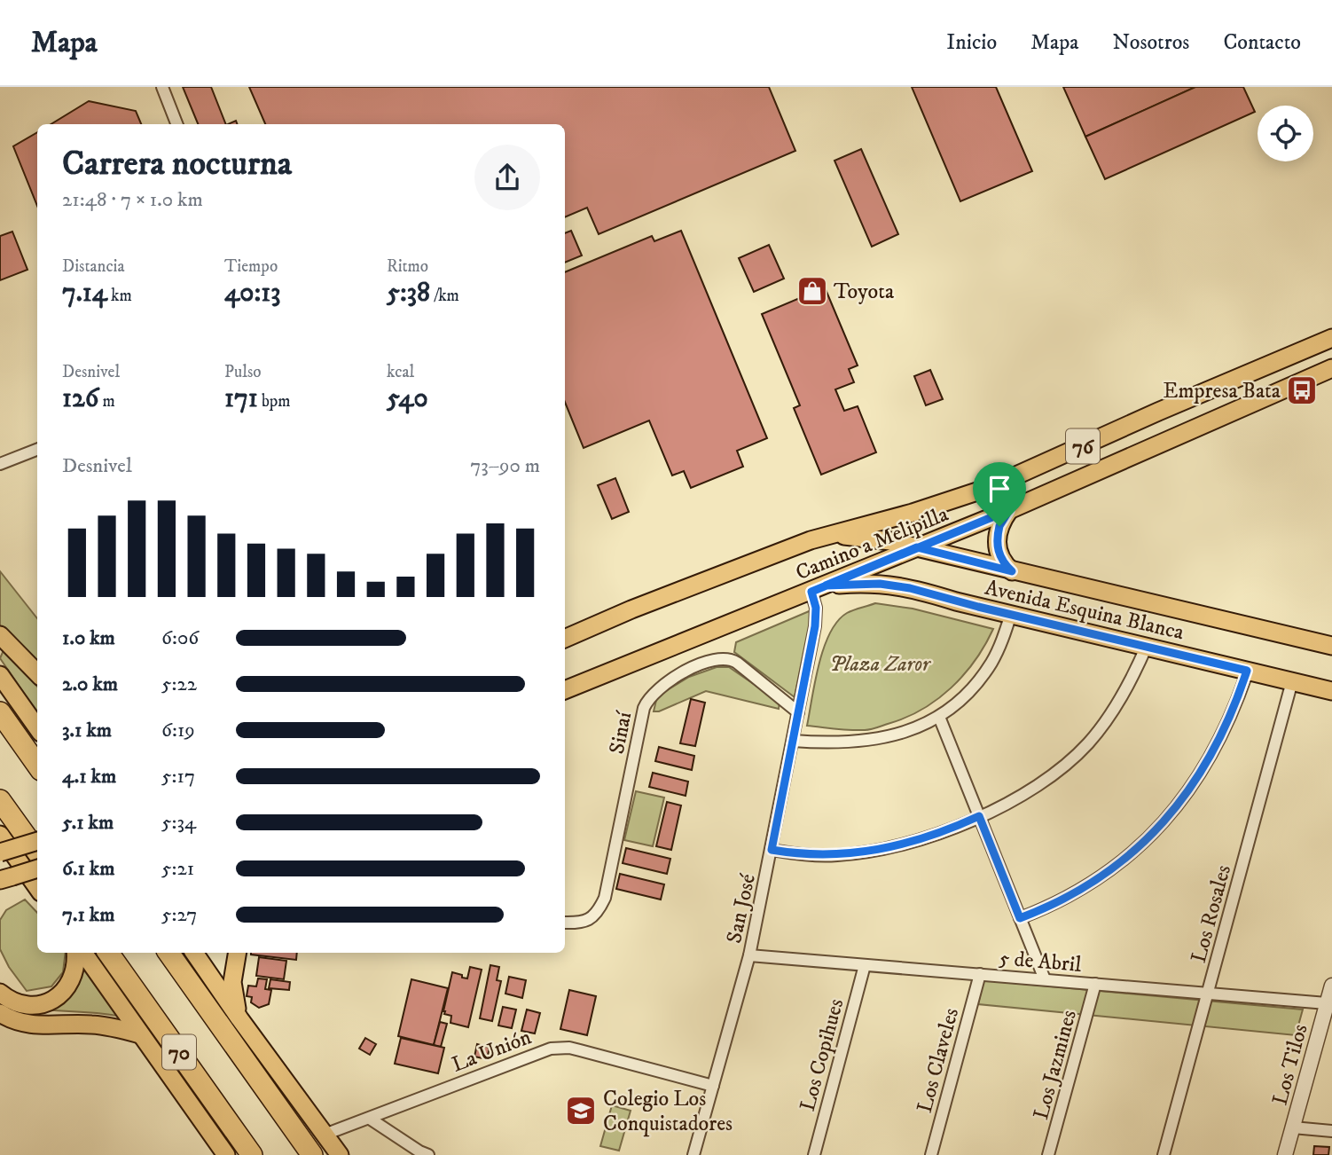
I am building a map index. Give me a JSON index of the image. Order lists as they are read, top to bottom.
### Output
{
  "streets": {
    "highway": ["70"],
    "main road": ["76", "Camino a Melipilla", "Avenida Esquina Blanca"],
    "street": [
      "Sinaí",
      "San José",
      "Los Rosales",
      "5 de Abril",
      "La Unión",
      "Los Copihues",
      "Los Claveles",
      "Los Jazmines",
      "Los Tilos"
    ]
  },
  "crossings": [
    ["Camino a Melipilla", "Avenida Esquina Blanca"],
    ["Camino a Melipilla", "San José"],
    ["Avenida Esquina Blanca", "San José"],
    ["Avenida Esquina Blanca", "Los Rosales"],
    ["Sinaí", "San José"],
    ["San José", "5 de Abril"],
    ["San José", "La Unión"],
    ["Los Rosales", "5 de Abril"],
    ["5 de Abril", "Los Copihues"],
    ["5 de Abril", "Los Claveles"],
    ["5 de Abril", "Los Jazmines"],
    ["5 de Abril", "Los Tilos"]
  ],
  "parks": ["Plaza Zaror"],
  "places": {
    "shop": ["Toyota"],
    "bus stop": ["Empresa Bata"],
    "school or university": ["Colegio Los Conquistadores"]
  },
  "page": {
    "header": "Mapa",
    "nav": [
      "Inicio",
      "Mapa",
      "Nosotros",
      "Contacto"
    ],
    "heading": ["Carrera nocturna", "21:48 · 7 × 1.0 km"],
    "stats": [
      ["Distancia", "7.14 km"],
      ["Tiempo", "40:13"],
      ["Ritmo", "5:38 /km"],
      ["Desnivel", "126 m"],
      ["Pulso", "171 bpm"],
      ["kcal", "540"]
    ],
    "chart": ["Desnivel", "73–90 m"],
    "list": [
      {
        "name": "1.0 km",
        "note": "6:06"
      },
      {
        "name": "2.0 km",
        "note": "5:22"
      },
      {
        "name": "3.1 km",
        "note": "6:19"
      },
      {
        "name": "4.1 km",
        "note": "5:17"
      },
      {
        "name": "5.1 km",
        "note": "5:34"
      },
      {
        "name": "6.1 km",
        "note": "5:21"
      },
      {
        "name": "7.1 km",
        "note": "5:27"
      }
    ]
  }
}
